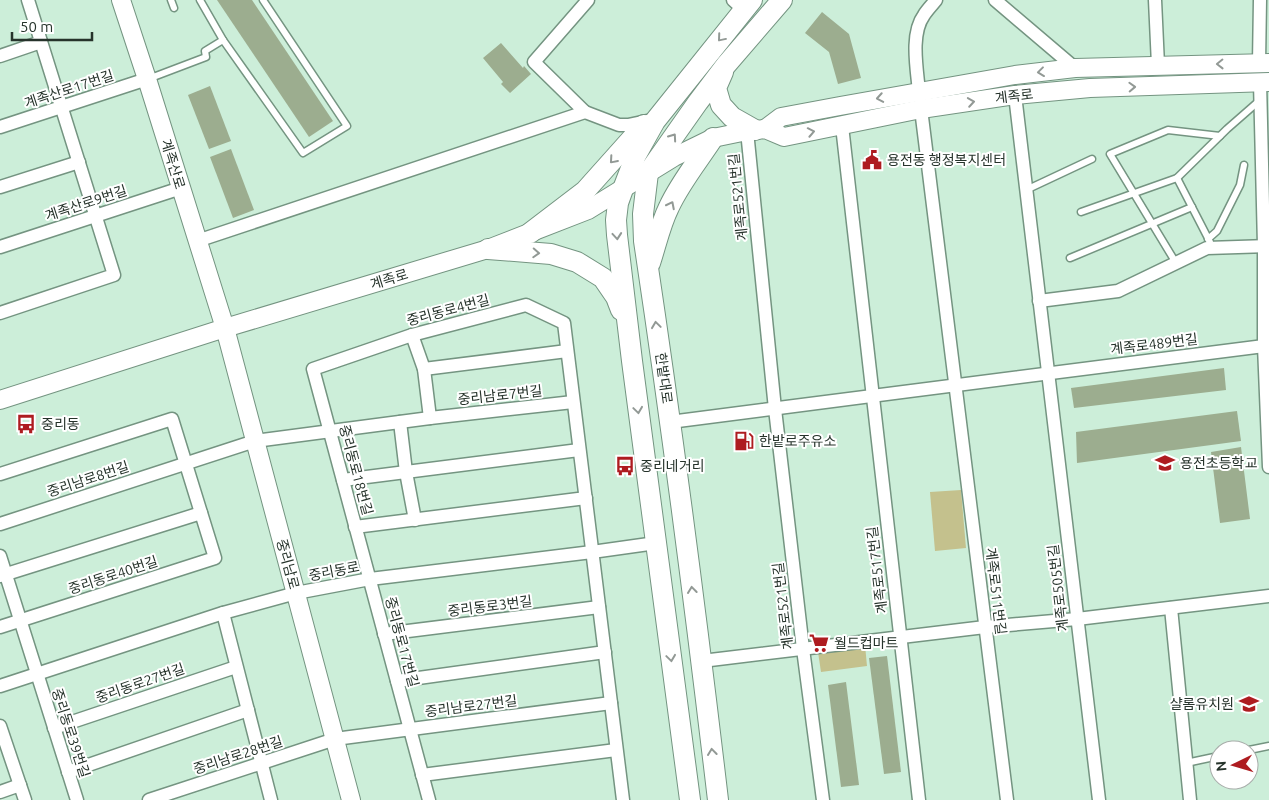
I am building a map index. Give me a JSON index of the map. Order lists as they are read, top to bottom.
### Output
{
  "streets": {
    "main road": [
      "계족로",
      "계족산로",
      "한밭대로",
      "중리남로"
    ],
    "street": [
      "계족산로17번길",
      "계족로521번길",
      "계족산로9번길",
      "중리동로4번길",
      "계족로489번길",
      "중리남로7번길",
      "중리동로18번길",
      "중리남로8번길",
      "계족로517번길",
      "중리동로",
      "중리동로40번길",
      "계족로505번길",
      "계족로511번길",
      "중리동로3번길",
      "중리동로17번길",
      "중리동로27번길",
      "중리남로27번길",
      "중리동로39번길",
      "중리남로28번길"
    ]
  },
  "crossings": [
    ["계족산로17번길", "계족산로"],
    ["계족로", "계족산로"],
    ["계족로", "계족로521번길"],
    ["계족로", "한밭대로"],
    ["계족로", "중리남로"],
    ["계족로", "계족로517번길"],
    ["계족로", "계족로505번길"],
    ["계족로", "계족로511번길"],
    ["계족산로", "계족산로9번길"],
    ["계족산로", "중리남로"],
    ["중리동로4번길", "중리남로7번길"],
    ["중리동로4번길", "중리동로18번길"],
    ["중리동로4번길", "중리동로"],
    ["계족로489번길", "계족로505번길"],
    ["중리남로7번길", "중리동로18번길"],
    ["중리남로7번길", "중리남로8번길"],
    ["중리남로7번길", "중리남로"],
    ["중리동로18번길", "중리동로"],
    ["중리동로18번길", "중리동로17번길"],
    ["중리남로8번길", "중리남로"],
    ["중리남로", "중리동로"],
    ["중리남로", "중리남로27번길"],
    ["중리남로", "중리남로28번길"],
    ["중리동로", "중리동로17번길"],
    ["중리동로", "중리동로39번길"],
    ["중리동로3번길", "중리동로17번길"],
    ["중리동로17번길", "중리남로27번길"],
    ["중리동로27번길", "중리동로39번길"],
    ["중리남로27번길", "중리남로28번길"]
  ],
  "places": {
    "public building": ["용전동 행정복지센터"],
    "bus stop": ["중리동", "중리네거리"],
    "fuel station": ["한밭로주유소"],
    "school or university": ["용전초등학교", "샬롬유치원"],
    "supermarket": ["월드컵마트"]
  },
  "scale_bar": "50 m",
  "north": "left"
}
